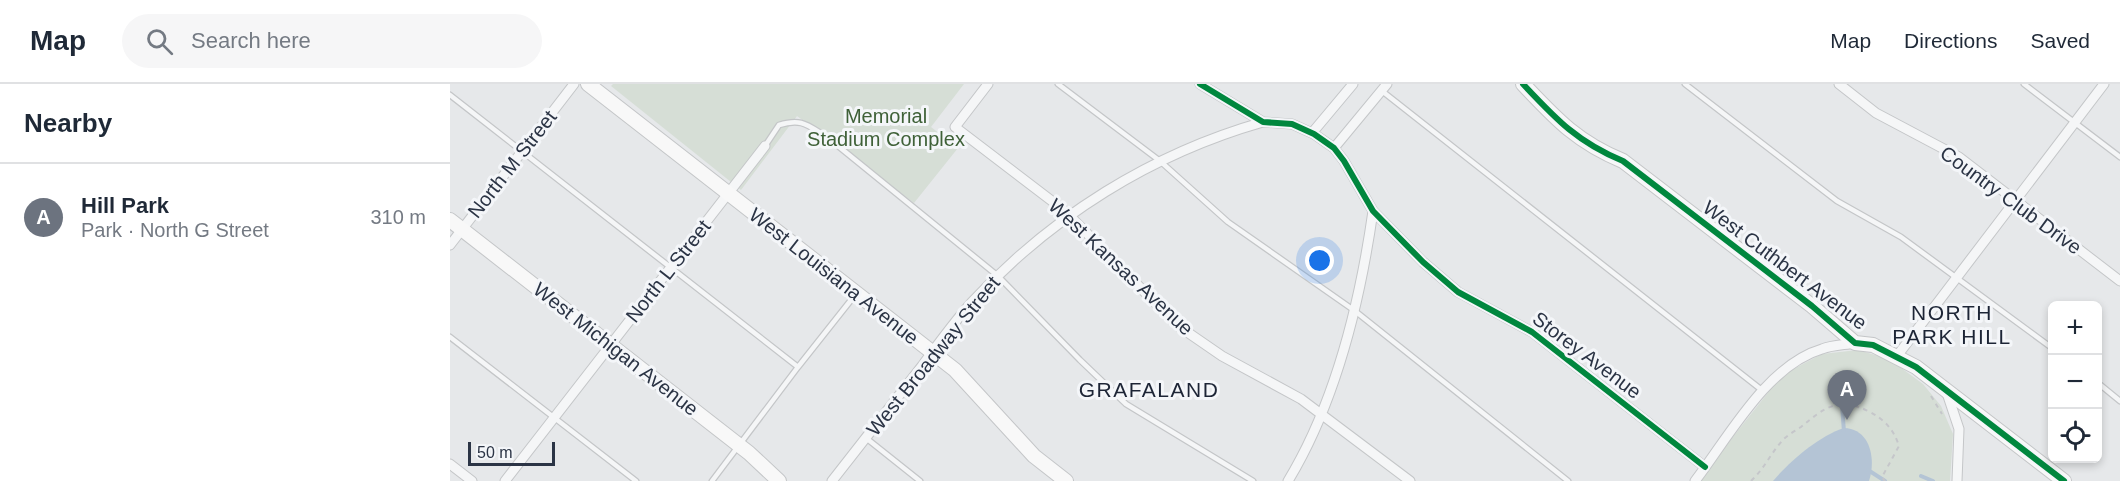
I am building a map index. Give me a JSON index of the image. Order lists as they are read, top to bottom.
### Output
{
  "streets": {
    "street": [
      "North M Street",
      "Country Club Drive",
      "West Cuthbert Avenue",
      "West Kansas Avenue",
      "North L Street",
      "West Louisiana Avenue",
      "West Michigan Avenue",
      "Storey Avenue",
      "West Broadway Street"
    ]
  },
  "crossings": [
    ["North M Street", "West Michigan Avenue"],
    ["West Kansas Avenue", "West Broadway Street"],
    ["North L Street", "West Louisiana Avenue"],
    ["North L Street", "West Michigan Avenue"],
    ["West Louisiana Avenue", "West Broadway Street"],
    ["Storey Avenue", "West Broadway Street"]
  ],
  "districts": ["NORTH PARK HILL", "GRAFALAND"],
  "parks": ["Memorial Stadium Complex"],
  "scale_bar": "50 m",
  "page": {
    "header": "Map",
    "search": "Search here",
    "nav": ["Map", "Directions", "Saved"],
    "heading": "Nearby",
    "list": [
      {
        "mark": "A",
        "name": "Hill Park",
        "note": "Park · North G Street",
        "value": "310 m"
      }
    ],
    "map_buttons": ["+", "−"],
    "pins": "A",
    "scale": "50 m"
  }
}
